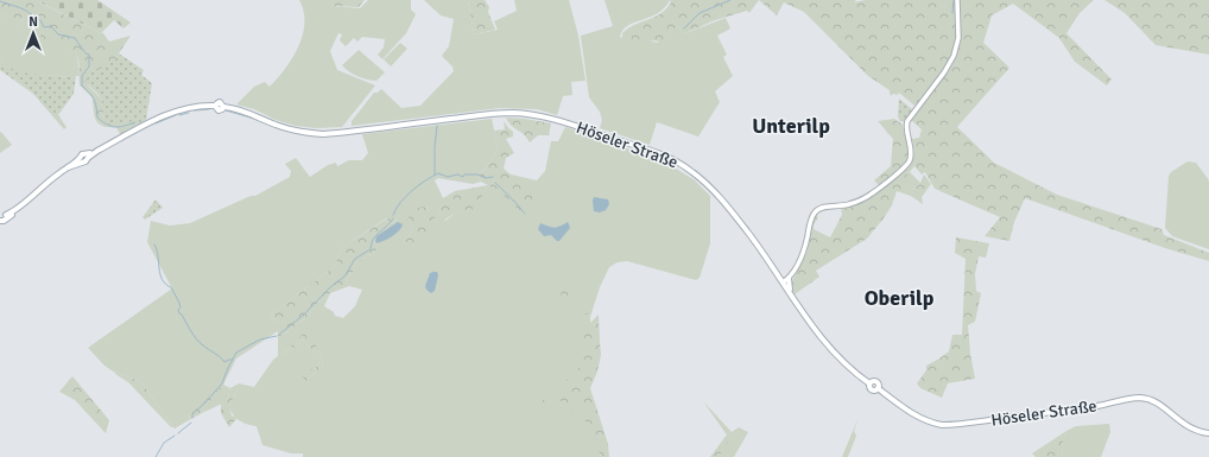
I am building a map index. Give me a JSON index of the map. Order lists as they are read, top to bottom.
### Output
{
  "streets": {
    "main road": ["Höseler Straße"]
  },
  "districts": ["Unterilp", "Oberilp"],
  "north": "top"
}
